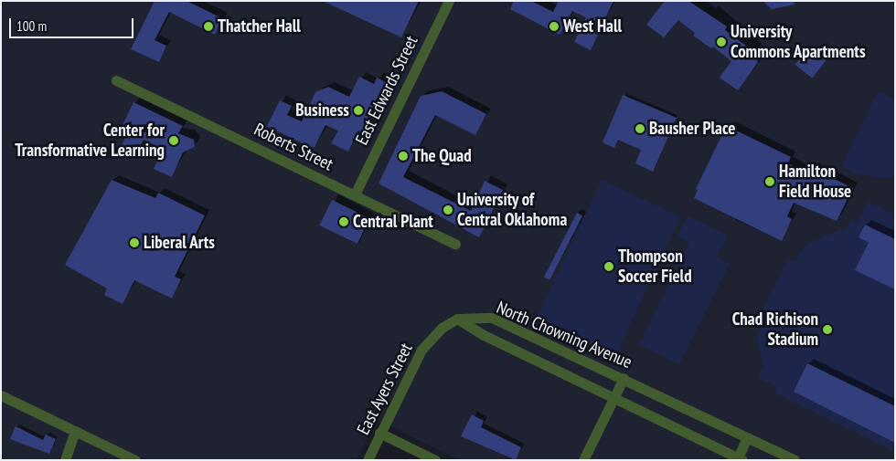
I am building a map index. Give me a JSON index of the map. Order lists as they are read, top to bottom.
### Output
{
  "streets": {
    "street": [
      "East Edwards Street",
      "Roberts Street",
      "North Chowning Avenue",
      "East Ayers Street"
    ]
  },
  "crossings": [
    ["East Edwards Street", "Roberts Street"],
    ["North Chowning Avenue", "East Ayers Street"]
  ],
  "places": [
    "Thatcher Hall",
    "West Hall",
    "University Commons Apartments",
    "Business",
    "Bausher Place",
    "Center for Transformative Learning",
    "The Quad",
    "Hamilton Field House",
    "University of Central Oklahoma",
    "Central Plant",
    "Liberal Arts",
    "Thompson Soccer Field",
    "Chad Richison Stadium"
  ],
  "scale_bar": "100 m"
}
